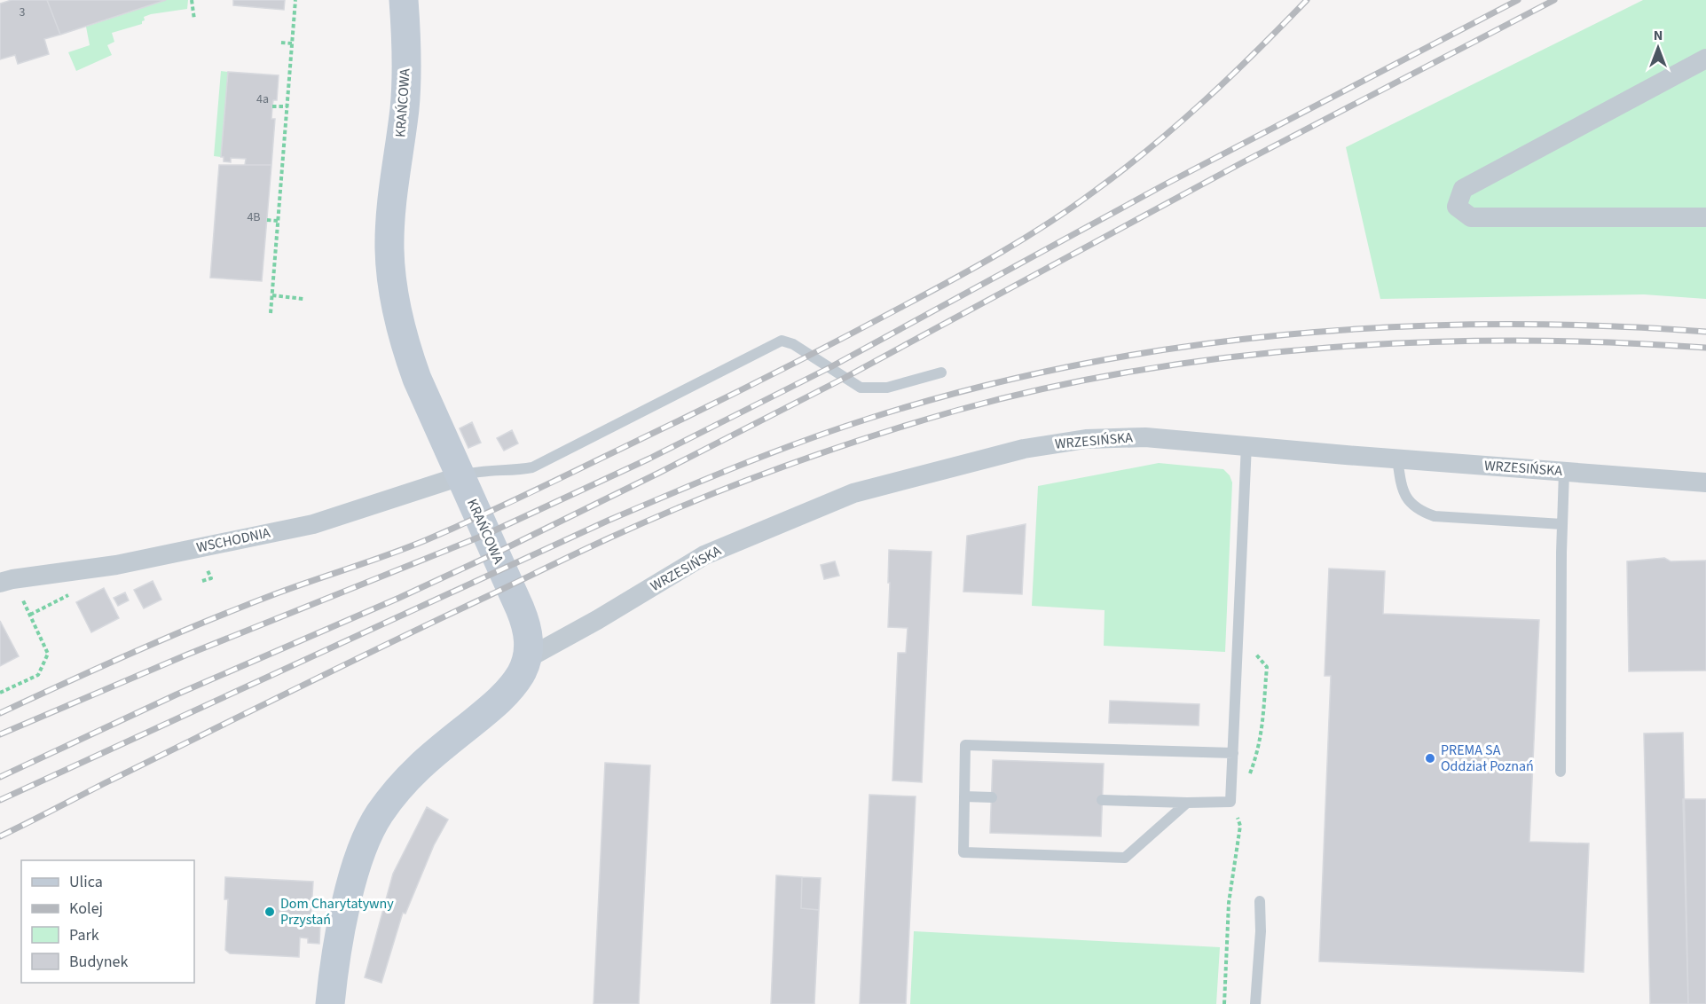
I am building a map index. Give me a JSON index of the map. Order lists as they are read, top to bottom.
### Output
{
  "streets": {
    "street": ["KRAŃCOWA", "WRZESIŃSKA", "WSCHODNIA"]
  },
  "crossings": [
    ["KRAŃCOWA", "WRZESIŃSKA"],
    ["KRAŃCOWA", "WSCHODNIA"]
  ],
  "places": ["PREMA SA Oddział Poznań", "Dom Charytatywny Przystań"],
  "house_numbers": ["3", "4a", "4B"],
  "legend": [
    "Ulica",
    "Kolej",
    "Park",
    "Budynek"
  ],
  "north": "top"
}
